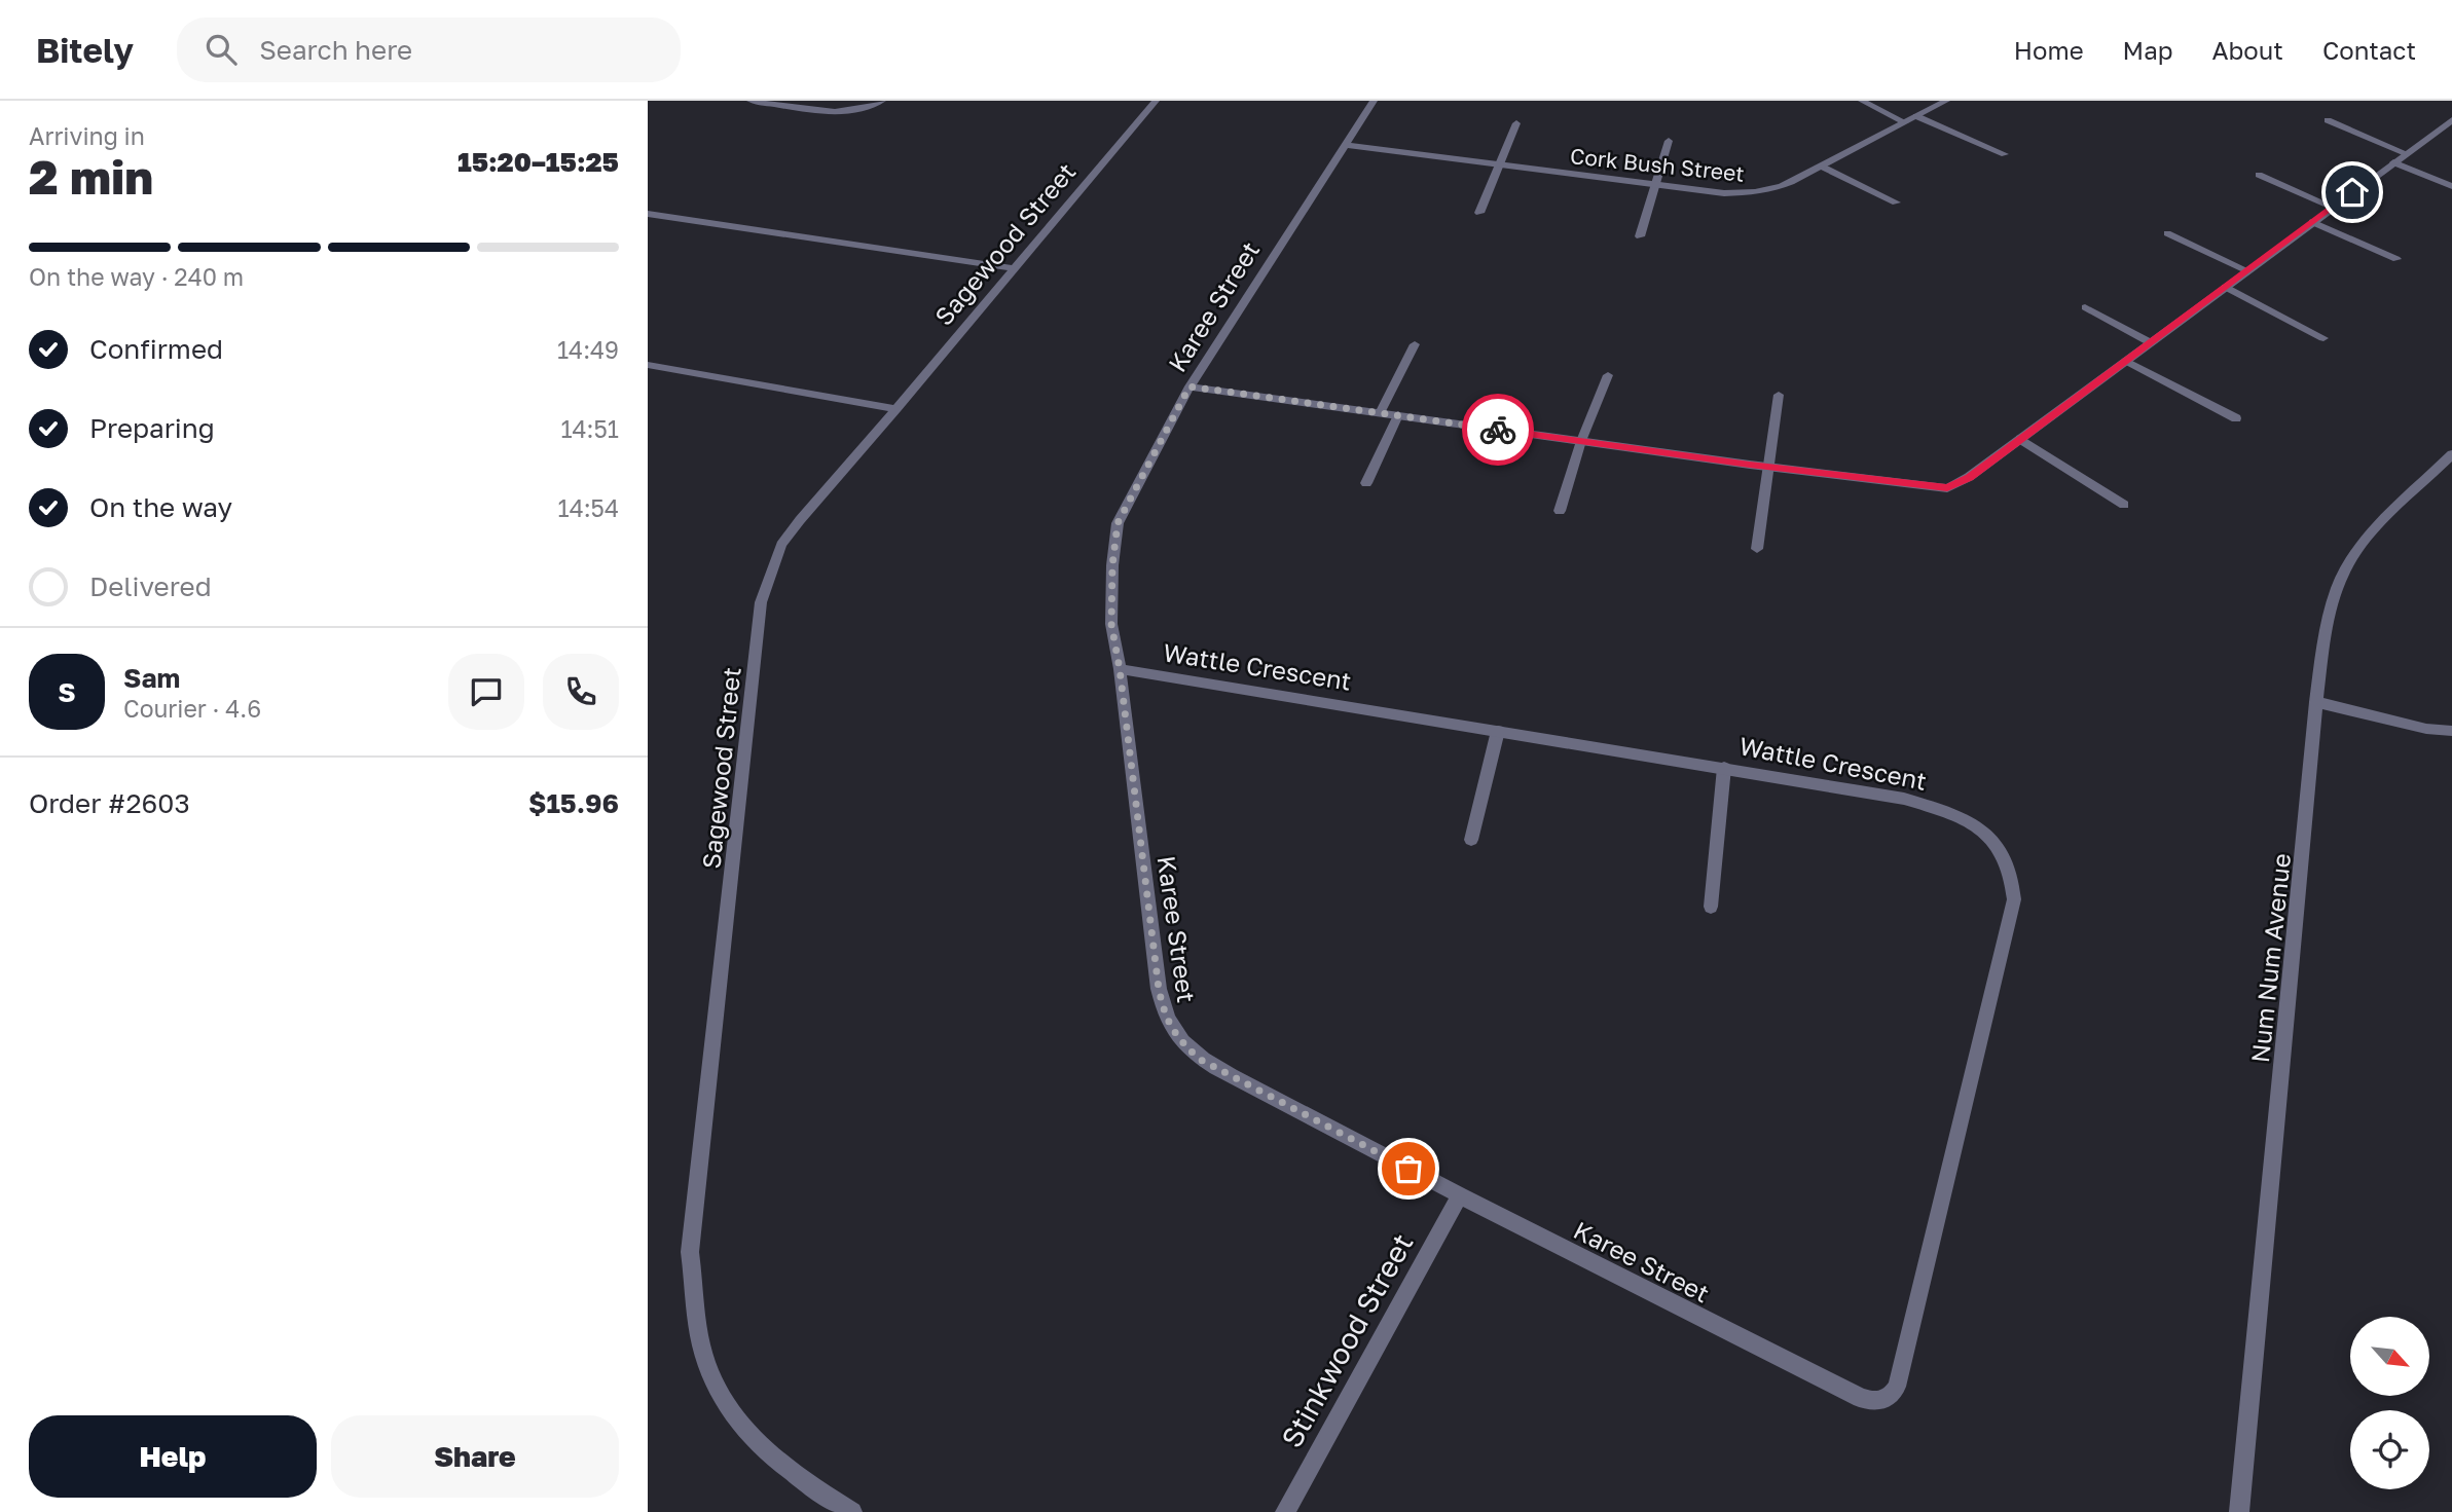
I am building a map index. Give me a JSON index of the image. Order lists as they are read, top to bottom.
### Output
{
  "streets": {
    "street": [
      "Cork Bush Street",
      "Sagewood Street",
      "Karee Street",
      "Wattle Crescent",
      "Num Num Avenue",
      "Stinkwood Street"
    ]
  },
  "crossings": [
    ["Cork Bush Street", "Karee Street"],
    ["Karee Street", "Wattle Crescent"],
    ["Karee Street", "Stinkwood Street"]
  ],
  "north": "bottom right",
  "page": {
    "header": "Bitely",
    "search": "Search here",
    "nav": [
      "Home",
      "Map",
      "About",
      "Contact"
    ],
    "heading": ["2 min", "Arriving in", "15:20–15:25"],
    "panel": [
      "Sam",
      "Courier · 4.6",
      "Order #2603",
      "$15.96"
    ],
    "bar": "On the way · 240 m",
    "list": [
      ["Confirmed", "14:49"],
      ["Preparing", "14:51"],
      ["On the way", "14:54"],
      "Delivered"
    ],
    "round": "S",
    "buttons": ["Help", "Share"]
  }
}
